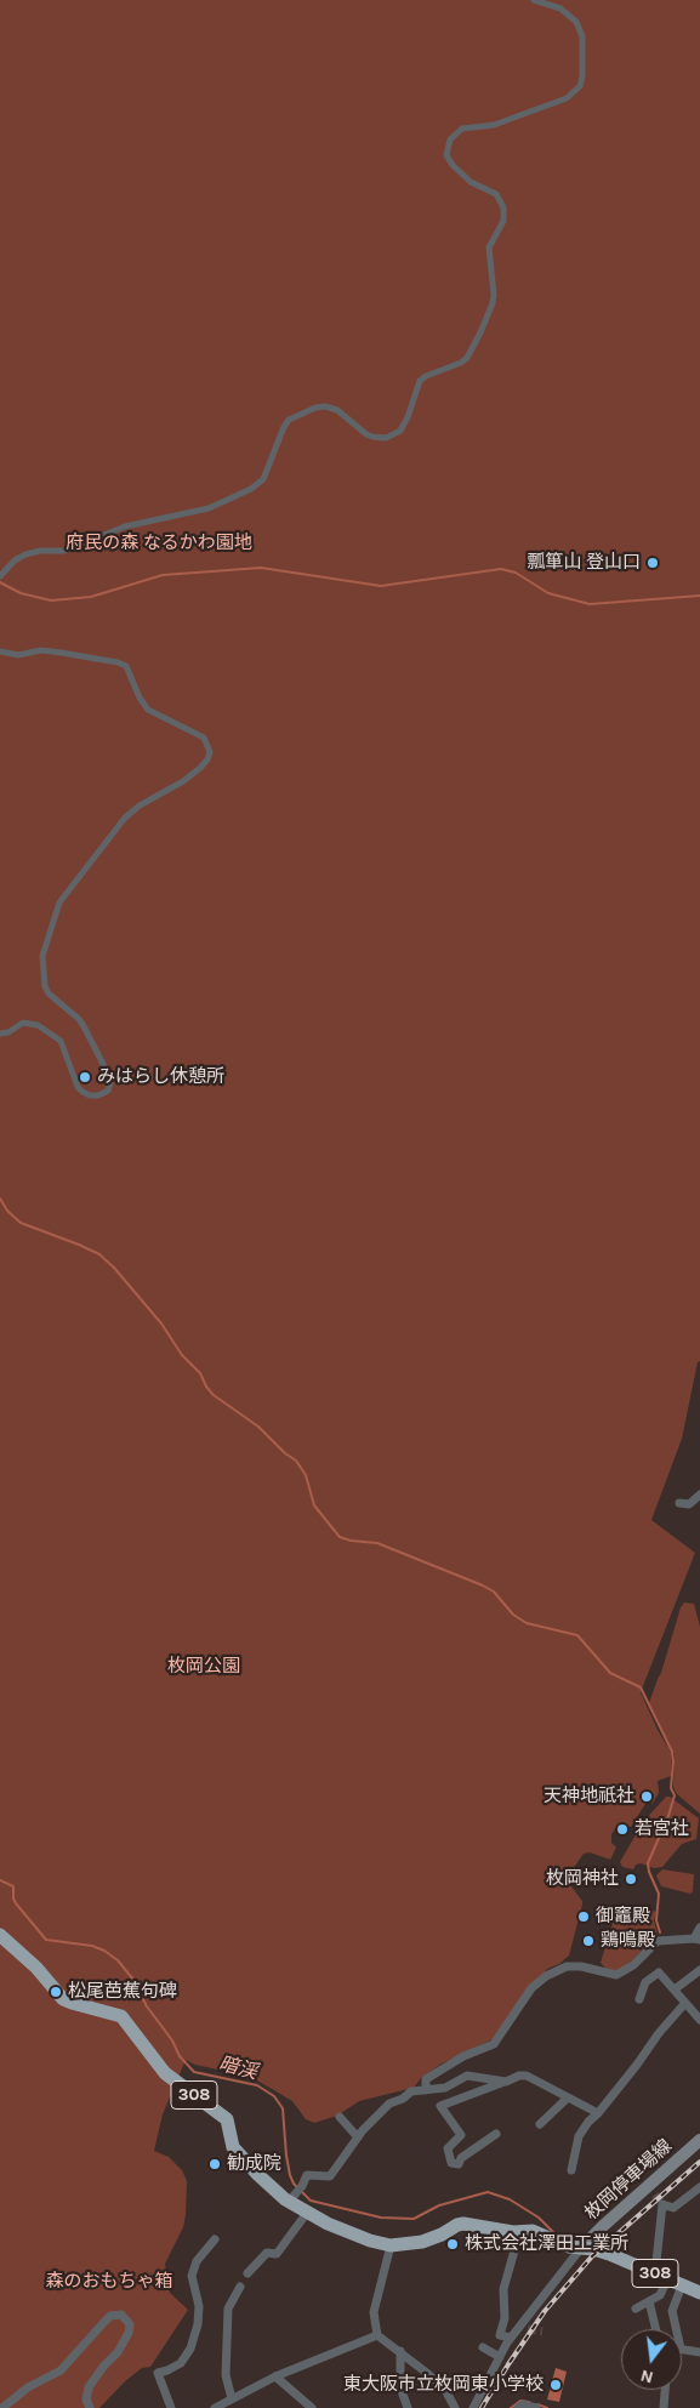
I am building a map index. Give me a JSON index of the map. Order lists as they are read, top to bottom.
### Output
{
  "streets": {
    "highway": ["308"],
    "main road": ["枚岡停車場線"]
  },
  "crossings": [
    ["308", "枚岡停車場線"]
  ],
  "water": ["暗渓"],
  "parks": ["府民の森 なるかわ園地", "枚岡公園", "森のおもちゃ箱"],
  "places": [
    "瓢箪山 登山口",
    "みはらし休憩所",
    "天神地祇社",
    "若宮社",
    "枚岡神社",
    "御竈殿",
    "鶏鳴殿",
    "松尾芭蕉句碑",
    "勧成院",
    "株式会社澤田工業所",
    "東大阪市立枚岡東小学校"
  ],
  "north": "bottom"
}
